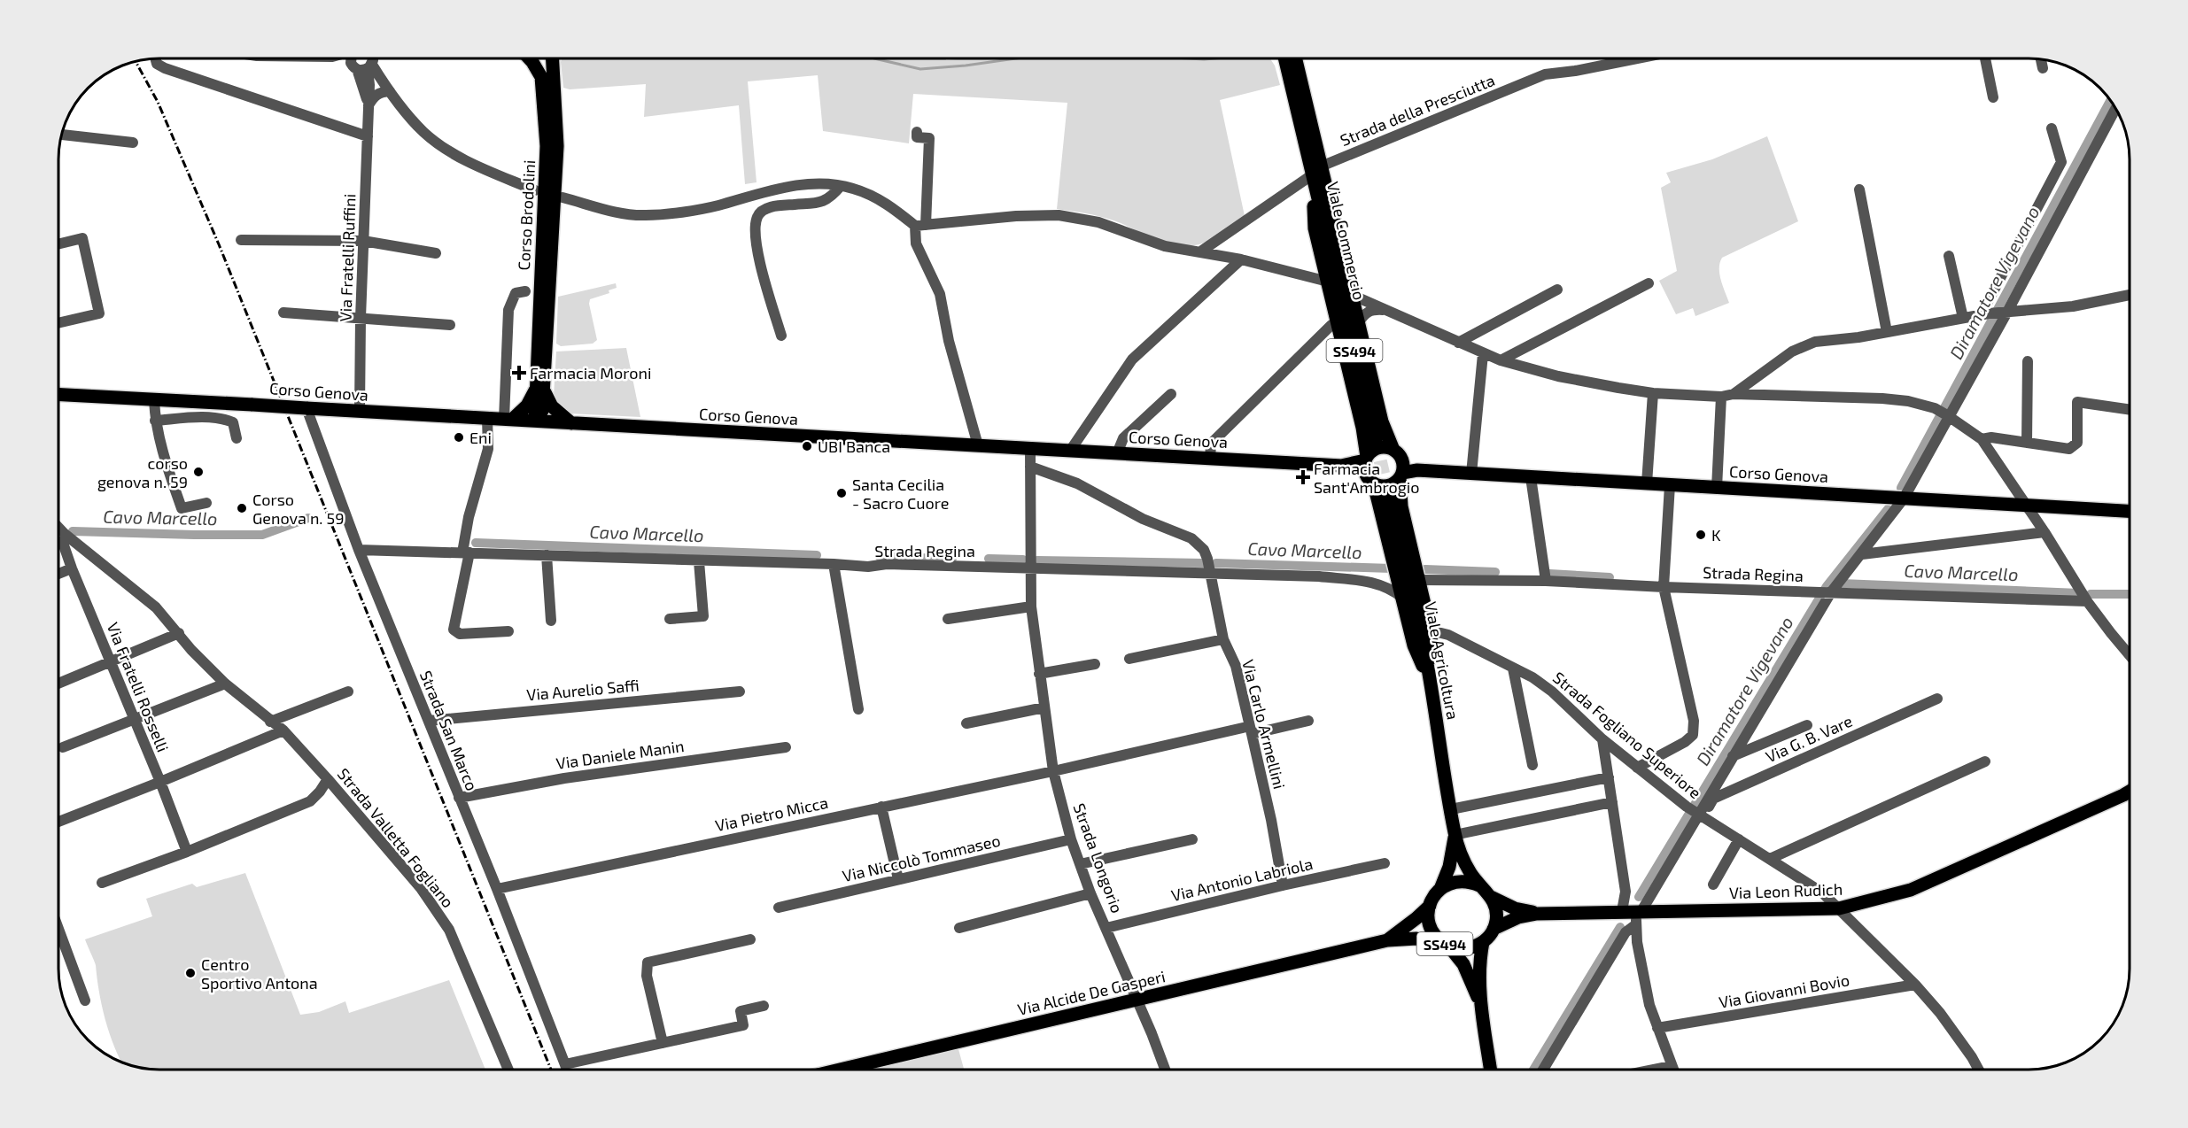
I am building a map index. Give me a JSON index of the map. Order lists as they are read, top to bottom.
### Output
{
  "streets": {
    "main road": [
      "Corso Brodolini",
      "Viale Commercio",
      "SS494",
      "Corso Genova",
      "Viale Agricoltura",
      "Via Leon Rudich",
      "Via Alcide De Gasperi"
    ],
    "street": [
      "Strada della Presciutta",
      "Via Fratelli Ruffini",
      "Strada Regina",
      "Via Fratelli Rosselli",
      "Via Aurelio Saffi",
      "Via Carlo Armellini",
      "Strada San Marco",
      "Strada Fogliano Superiore",
      "Via G. B. Vare",
      "Via Daniele Manin",
      "Via Pietro Micca",
      "Strada Valletta Fogliano",
      "Via Niccolò Tommaseo",
      "Strada Longorio",
      "Via Antonio Labriola",
      "Via Giovanni Bovio"
    ]
  },
  "crossings": [
    ["Strada della Presciutta", "Viale Commercio"],
    ["Corso Brodolini", "Corso Genova"],
    ["Via Fratelli Ruffini", "Corso Genova"],
    ["SS494", "Viale Agricoltura"],
    ["SS494", "Via Alcide De Gasperi"],
    ["Corso Genova", "Strada San Marco"],
    ["Corso Genova", "Strada Longorio"],
    ["Strada Regina", "Via Carlo Armellini"],
    ["Strada Regina", "Strada San Marco"],
    ["Strada Regina", "Strada Longorio"],
    ["Viale Agricoltura", "Via Leon Rudich"],
    ["Viale Agricoltura", "Via Alcide De Gasperi"],
    ["Via Fratelli Rosselli", "Strada Valletta Fogliano"],
    ["Via Aurelio Saffi", "Strada San Marco"],
    ["Via Carlo Armellini", "Via Pietro Micca"],
    ["Via Carlo Armellini", "Strada Longorio"],
    ["Via Carlo Armellini", "Via Antonio Labriola"],
    ["Strada San Marco", "Via Daniele Manin"],
    ["Strada San Marco", "Via Pietro Micca"],
    ["Strada Fogliano Superiore", "Via G. B. Vare"],
    ["Strada Fogliano Superiore", "Via Leon Rudich"],
    ["Strada Fogliano Superiore", "Via Giovanni Bovio"],
    ["Via Pietro Micca", "Strada Longorio"],
    ["Via Niccolò Tommaseo", "Strada Longorio"],
    ["Strada Longorio", "Via Antonio Labriola"],
    ["Strada Longorio", "Via Alcide De Gasperi"]
  ],
  "water": ["Diramatore Vigevano", "Cavo Marcello"],
  "places": {
    "health": ["Farmacia Moroni", "Farmacia Sant'Ambrogio"],
    "other": [
      "Eni",
      "UBI Banca",
      "corso genova n. 59",
      "Santa Cecilia - Sacro Cuore",
      "Corso Genova n. 59",
      "K",
      "Centro Sportivo Antona"
    ]
  }
}
